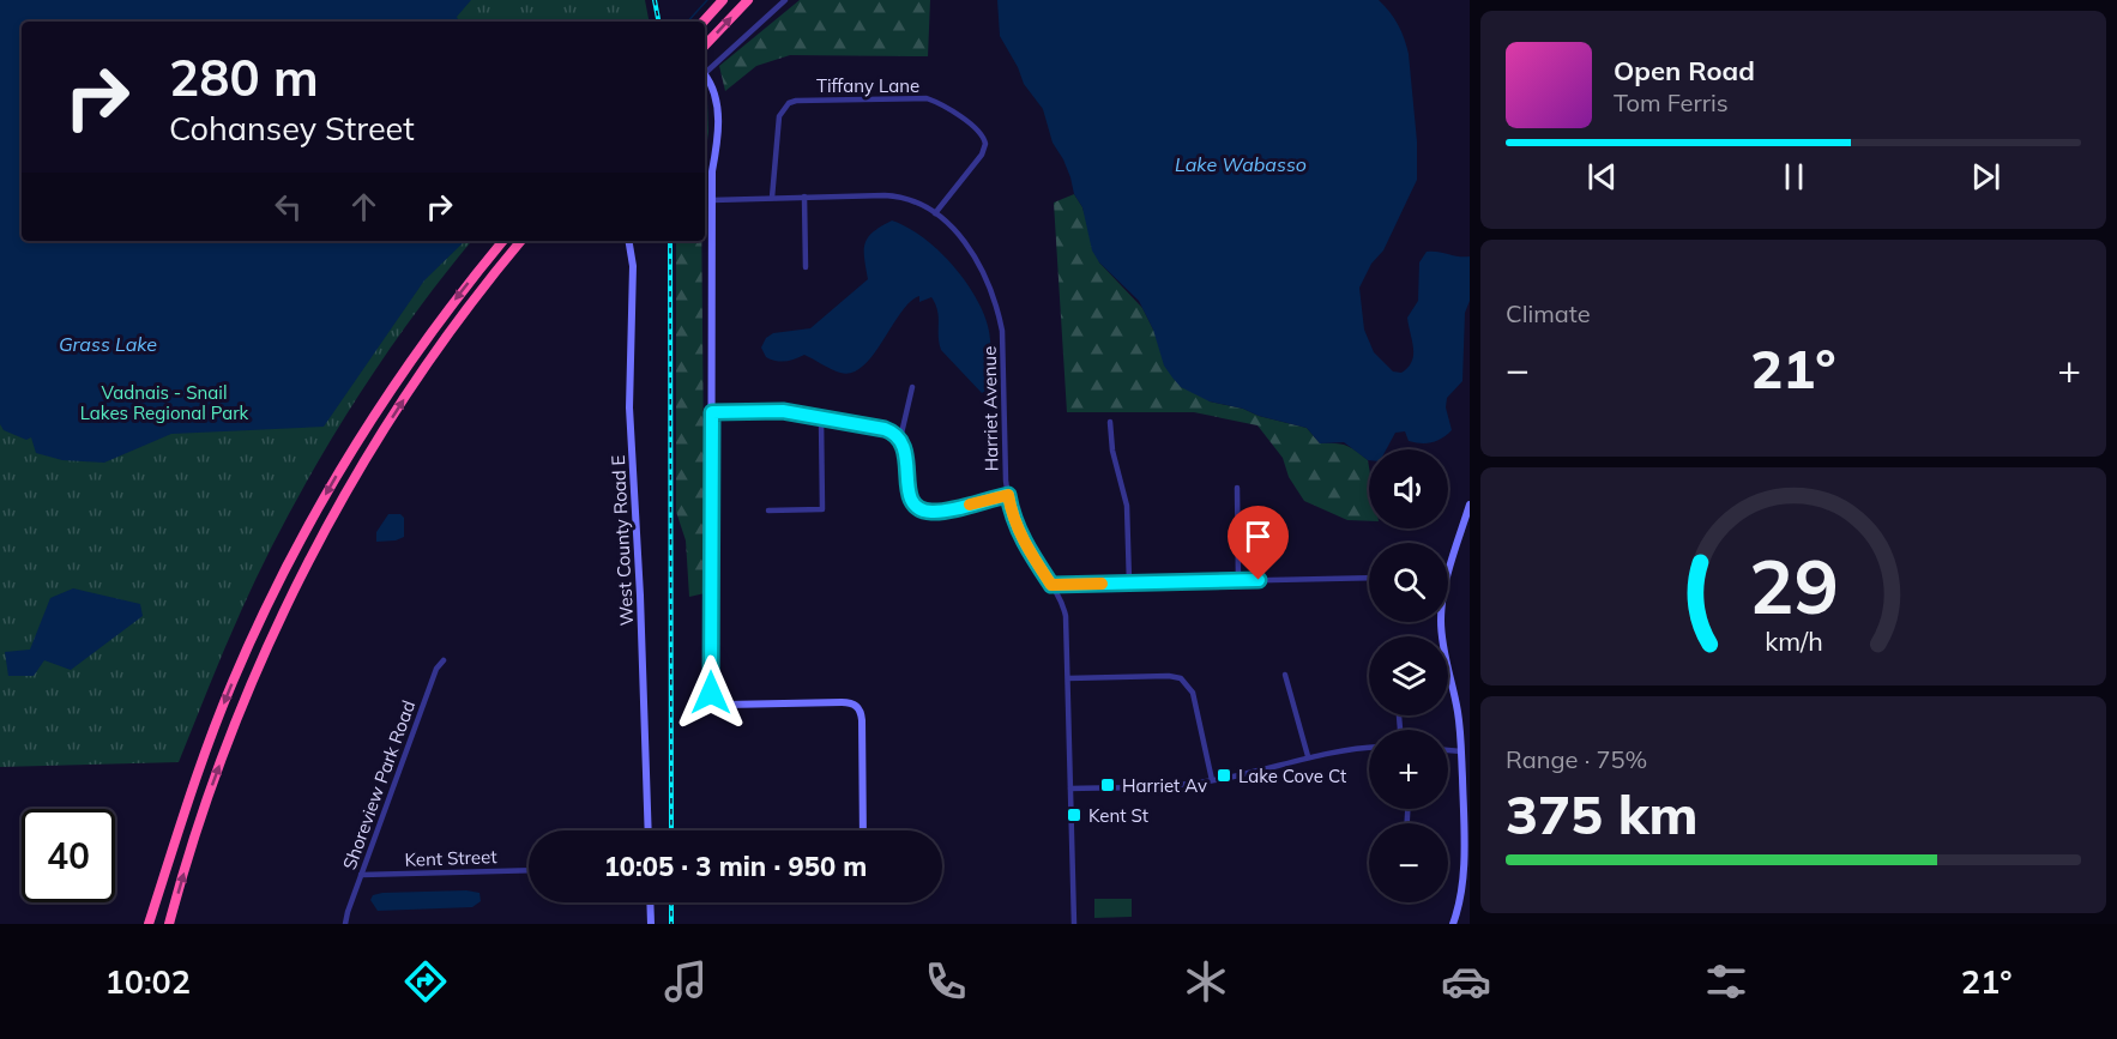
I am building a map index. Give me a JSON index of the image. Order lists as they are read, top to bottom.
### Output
{
  "streets": {
    "street": [
      "Tiffany Lane",
      "Harriet Avenue",
      "West County Road E",
      "Shoreview Park Road",
      "Kent Street"
    ]
  },
  "crossings": [
    ["Tiffany Lane", "Harriet Avenue"],
    ["Shoreview Park Road", "Kent Street"]
  ],
  "water": ["Lake Wabasso", "Grass Lake"],
  "parks": ["Vadnais - Snail Lakes Regional Park"],
  "places": {
    "transit": ["Lake Cove Ct", "Harriet Av", "Kent St"]
  },
  "page": {
    "turn": ["280 m", "Cohansey Street"],
    "song": ["Open Road", "Tom Ferris"],
    "tile": [
      "Climate",
      ["Range · 75%", "375 km"]
    ],
    "heat": ["−", "21°", "+"],
    "map_buttons": ["+", "−"],
    "limit": "40",
    "trip": "10:05 · 3 min · 950 m",
    "tabs": ["10:02", "21°"],
    "gauge": ["29", "km/h"]
  }
}
